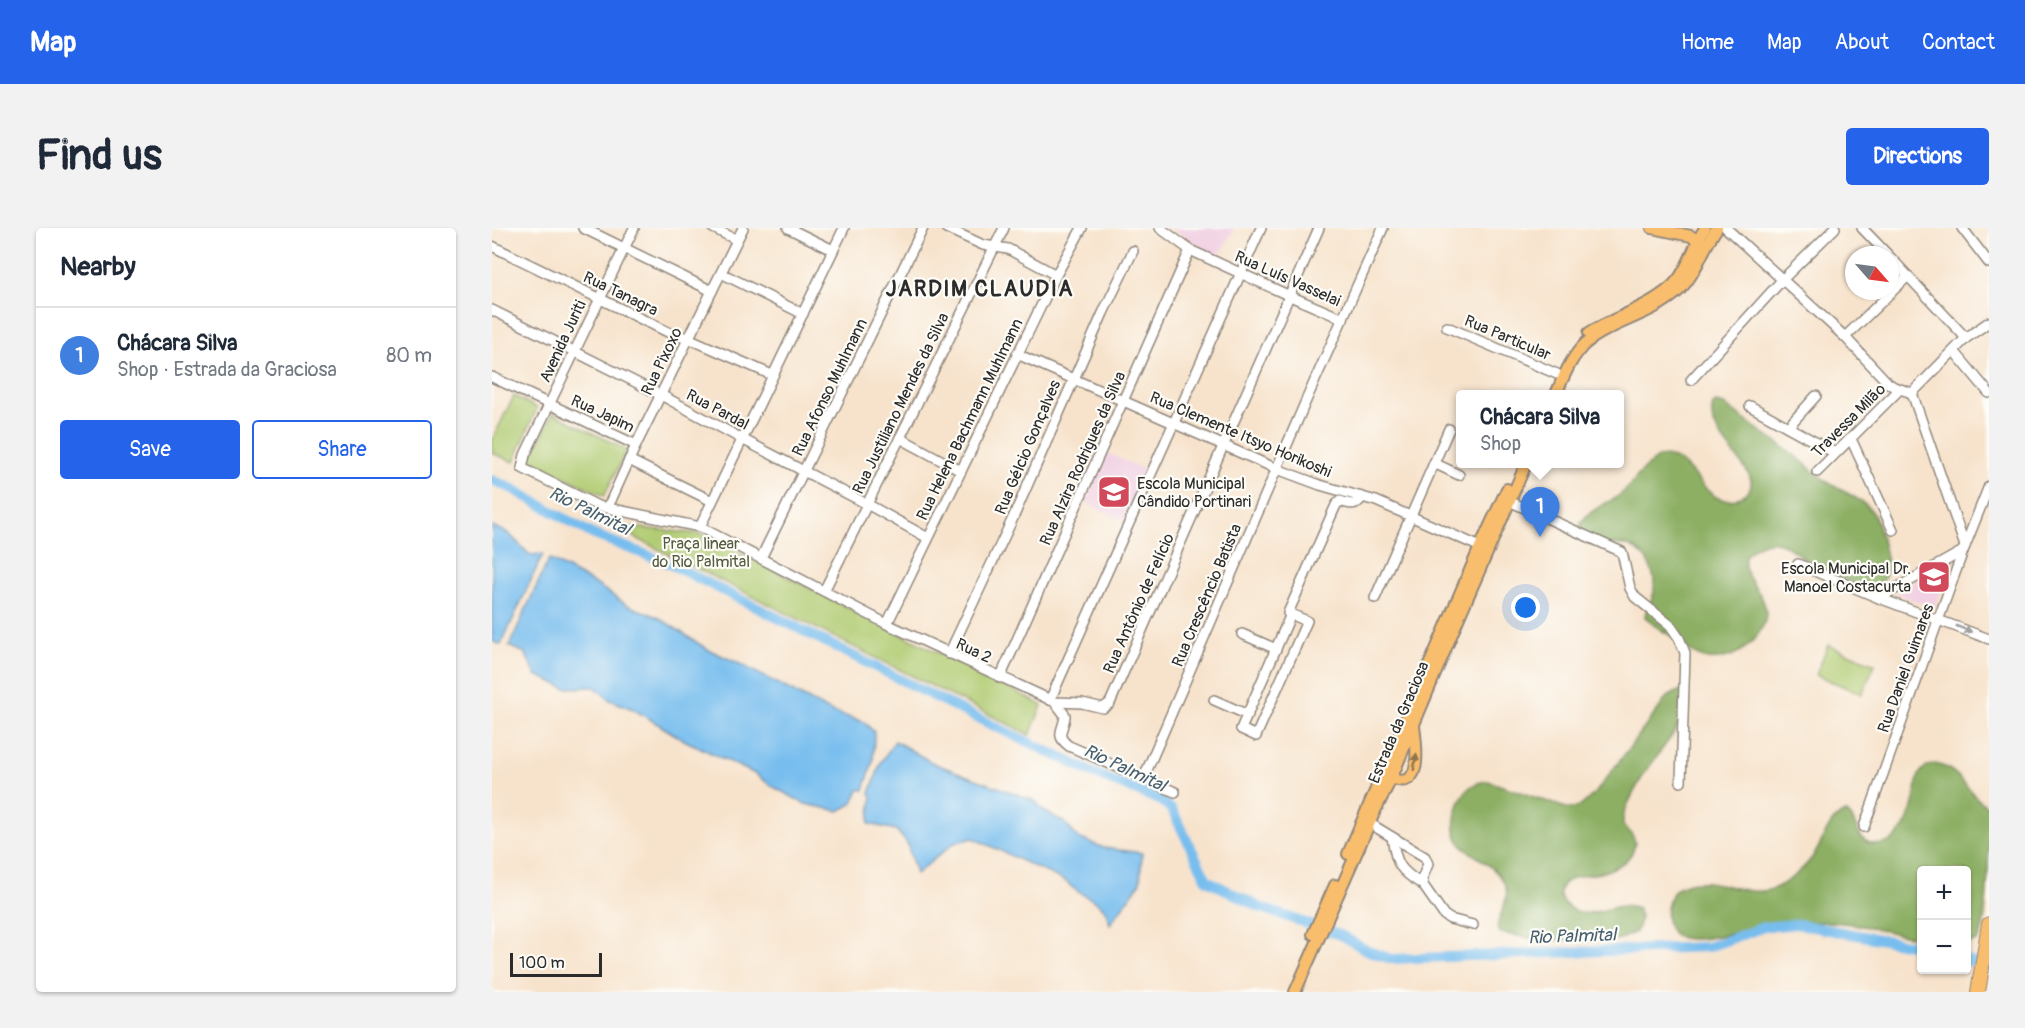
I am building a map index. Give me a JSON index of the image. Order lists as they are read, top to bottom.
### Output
{
  "streets": {
    "main road": ["Estrada da Graciosa"],
    "street": [
      "Rua Luís Vasselai",
      "Rua Tanagra",
      "Rua Particular",
      "Avenida Juriti",
      "Rua Pixoxo",
      "Rua Afonso Muhlmann",
      "Rua Justiliano Mendes da Silva",
      "Rua Pardal",
      "Rua Japim",
      "Rua Helena Bachmann Muhlmann",
      "Travessa Milão",
      "Rua Clemente Itsyo Horikoshi",
      "Rua Gélcio Gonçalves",
      "Rua Alzira Rodrigues da Silva",
      "Rua Crescêncio Batista",
      "Rua Antônio de Felício",
      "Rua 2",
      "Rua Daniel Guimares"
    ]
  },
  "crossings": [
    ["Rua Luís Vasselai", "Rua Alzira Rodrigues da Silva"],
    ["Rua Luís Vasselai", "Rua Crescêncio Batista"],
    ["Rua Luís Vasselai", "Rua Antônio de Felício"],
    ["Rua Tanagra", "Avenida Juriti"],
    ["Rua Tanagra", "Rua Pixoxo"],
    ["Avenida Juriti", "Rua Pardal"],
    ["Avenida Juriti", "Rua Japim"],
    ["Avenida Juriti", "Rua 2"],
    ["Rua Pixoxo", "Rua Pardal"],
    ["Rua Pixoxo", "Rua Japim"],
    ["Rua Pixoxo", "Rua 2"],
    ["Rua Afonso Muhlmann", "Rua Pardal"],
    ["Rua Afonso Muhlmann", "Rua 2"],
    ["Rua Justiliano Mendes da Silva", "Rua Pardal"],
    ["Rua Justiliano Mendes da Silva", "Rua 2"],
    ["Rua Pardal", "Rua Helena Bachmann Muhlmann"],
    ["Rua Helena Bachmann Muhlmann", "Rua Clemente Itsyo Horikoshi"],
    ["Rua Helena Bachmann Muhlmann", "Rua 2"],
    ["Rua Clemente Itsyo Horikoshi", "Rua Gélcio Gonçalves"],
    ["Rua Clemente Itsyo Horikoshi", "Rua Alzira Rodrigues da Silva"],
    ["Rua Clemente Itsyo Horikoshi", "Rua Crescêncio Batista"],
    ["Rua Clemente Itsyo Horikoshi", "Rua Antônio de Felício"],
    ["Rua Clemente Itsyo Horikoshi", "Estrada da Graciosa"],
    ["Rua Gélcio Gonçalves", "Rua 2"],
    ["Rua Alzira Rodrigues da Silva", "Rua 2"],
    ["Rua Antônio de Felício", "Rua 2"]
  ],
  "districts": ["JARDIM CLAUDIA"],
  "water": ["Rio Palmital"],
  "parks": ["Praça linear do Rio Palmital"],
  "places": {
    "school or university": ["Escola Municipal Cândido Portinari", "Escola Municipal Dr. Manoel Costacurta"]
  },
  "scale_bar": "100 m",
  "north": "bottom right",
  "page": {
    "header": "Map",
    "nav": [
      "Home",
      "Map",
      "About",
      "Contact"
    ],
    "buttons": [
      "Directions",
      ["Save", "Share"]
    ],
    "title": "Find us",
    "heading": "Nearby",
    "list": [
      {
        "mark": "1",
        "name": "Chácara Silva",
        "note": "Shop · Estrada da Graciosa",
        "value": "80 m"
      }
    ],
    "popup": ["Chácara Silva", "Shop"],
    "pins": "1",
    "map_buttons": ["+", "−"],
    "scale": "100 m"
  }
}
